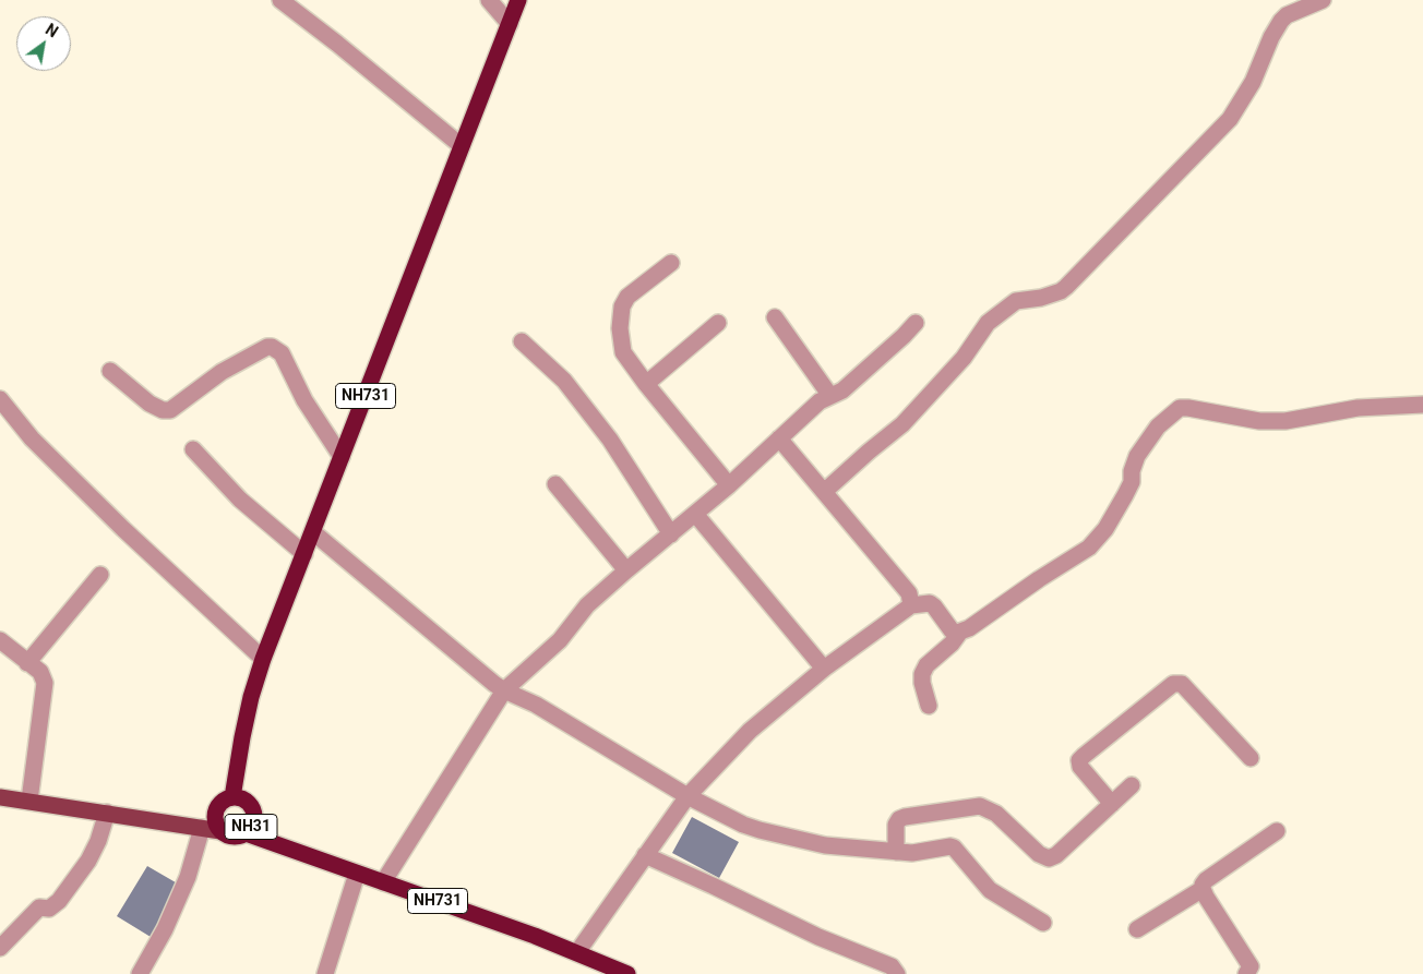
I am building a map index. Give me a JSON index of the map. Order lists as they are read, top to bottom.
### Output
{
  "streets": {
    "highway": ["NH731", "NH31"]
  },
  "crossings": [
    ["NH731", "NH31"]
  ],
  "north": "top right"
}
